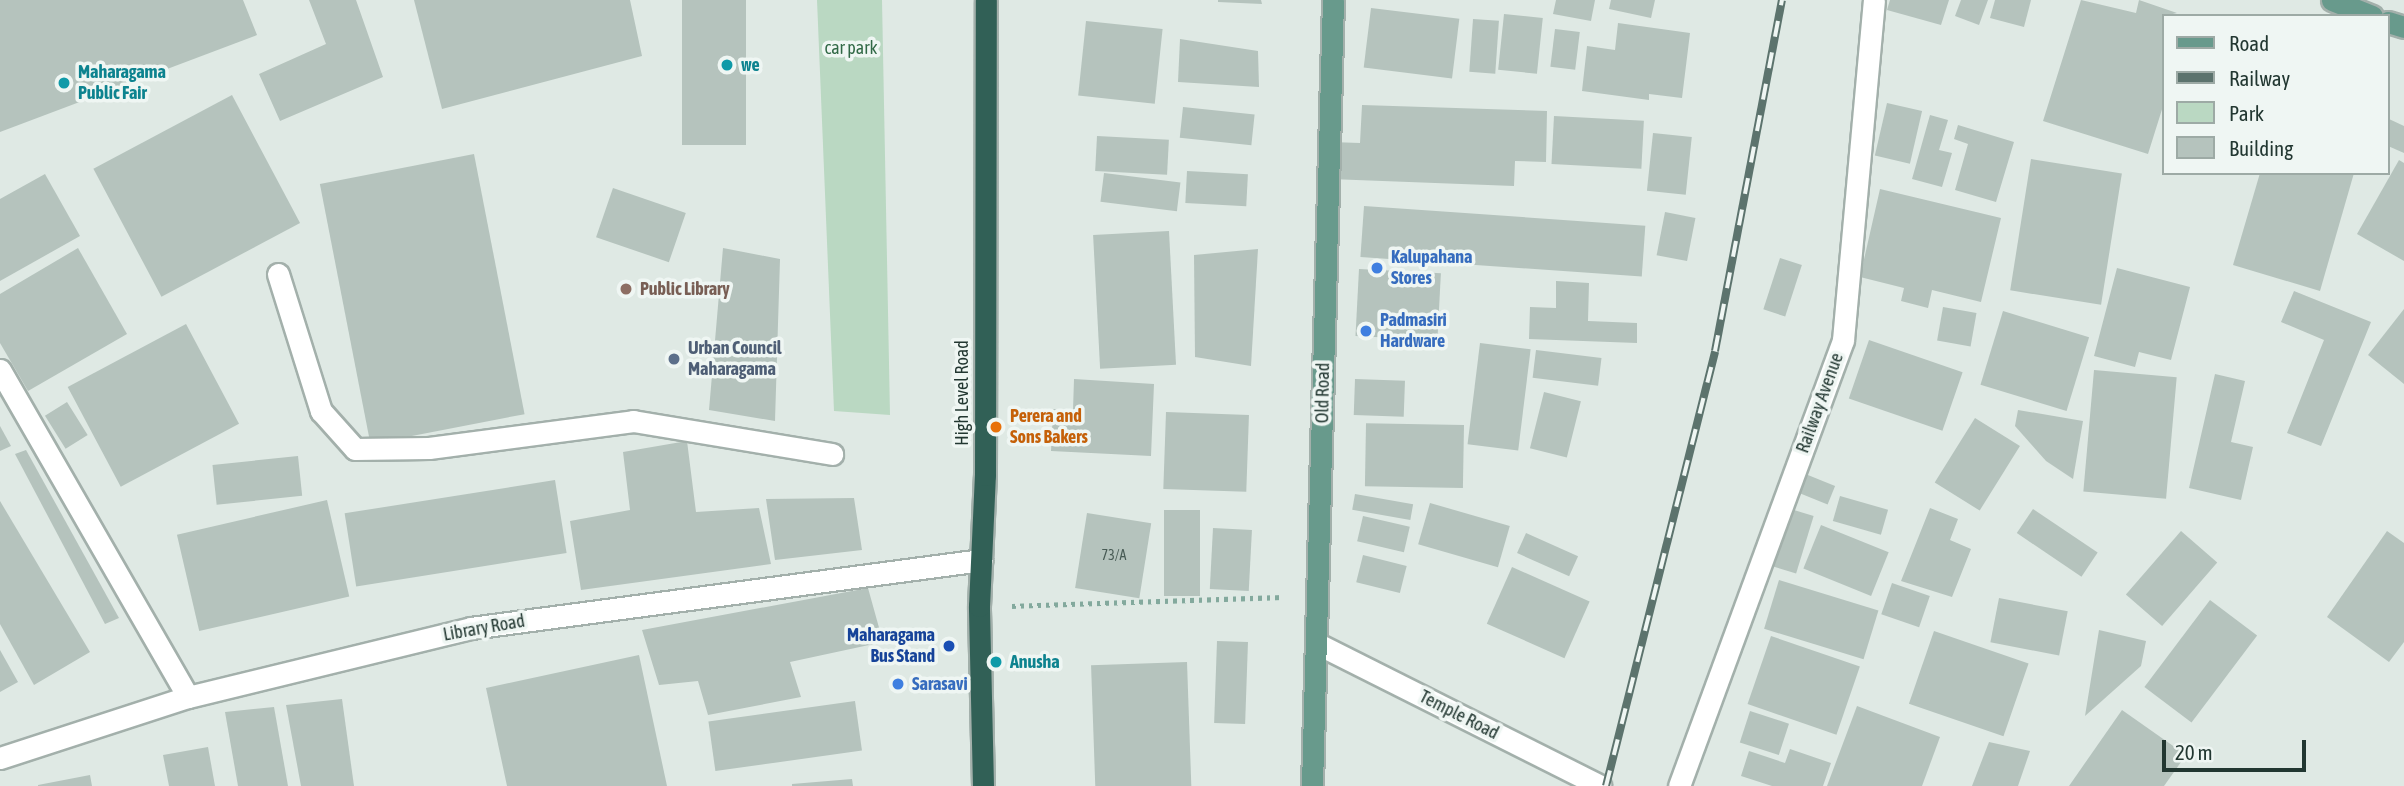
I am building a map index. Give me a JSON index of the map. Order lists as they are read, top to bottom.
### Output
{
  "streets": {
    "highway": ["High Level Road"],
    "main road": ["Old Road"],
    "street": ["Railway Avenue", "Library Road", "Temple Road"]
  },
  "crossings": [
    ["High Level Road", "Library Road"],
    ["Old Road", "Temple Road"]
  ],
  "parks": ["car park"],
  "places": [
    "we",
    "Maharagama Public Fair",
    "Kalupahana Stores",
    "Public Library",
    "Padmasiri Hardware",
    "Urban Council Maharagama",
    "Perera and Sons Bakers",
    "Maharagama Bus Stand",
    "Anusha",
    "Sarasavi"
  ],
  "house_numbers": ["73/A"],
  "legend": [
    "Road",
    "Railway",
    "Park",
    "Building"
  ],
  "scale_bar": "20 m"
}
